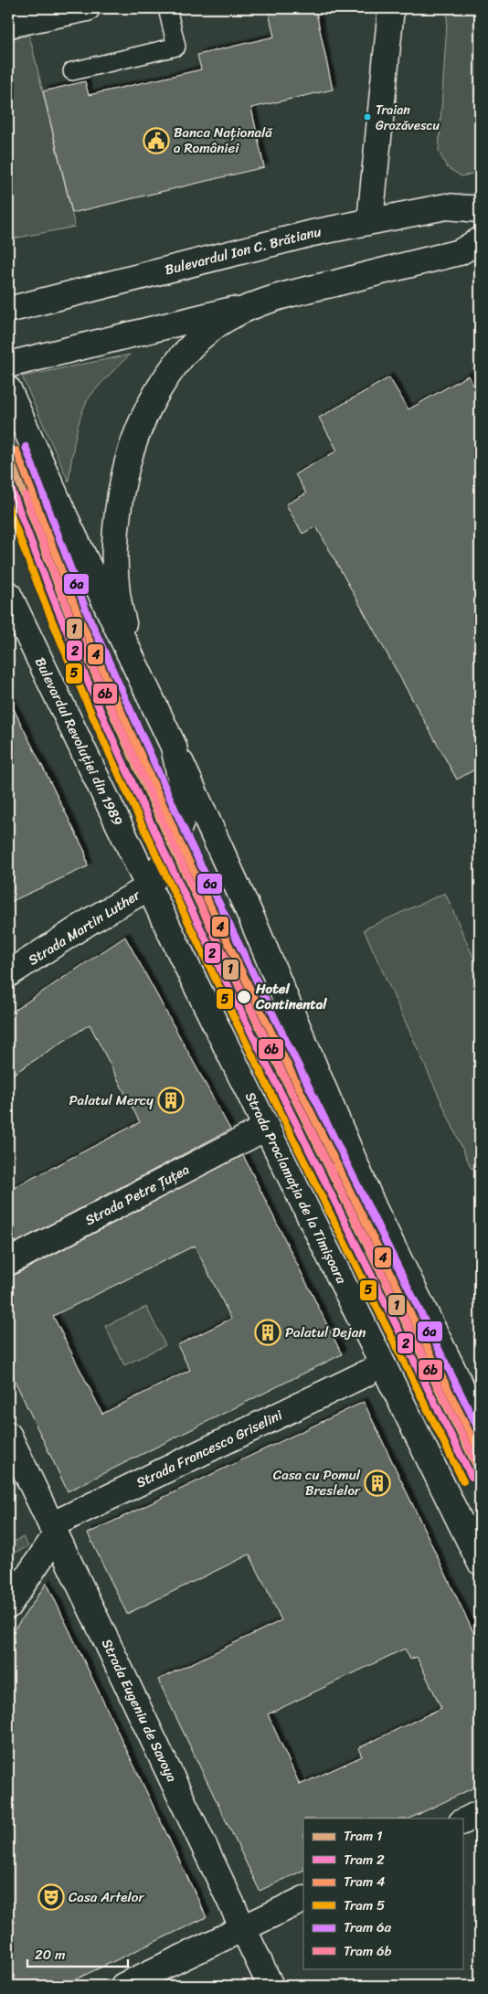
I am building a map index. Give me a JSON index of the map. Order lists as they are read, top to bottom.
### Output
{
  "streets": {
    "street": [
      "Bulevardul Ion C. Brătianu",
      "Bulevardul Revoluției din 1989",
      "Strada Martin Luther",
      "Strada Proclamația de la Timișoara",
      "Strada Petre Țuțea",
      "Strada Francesco Griselini",
      "Strada Eugeniu de Savoya"
    ]
  },
  "crossings": [
    ["Bulevardul Revoluției din 1989", "Strada Martin Luther"],
    ["Bulevardul Revoluției din 1989", "Strada Proclamația de la Timișoara"],
    ["Strada Martin Luther", "Strada Proclamația de la Timișoara"],
    ["Strada Proclamația de la Timișoara", "Strada Petre Țuțea"],
    ["Strada Francesco Griselini", "Strada Eugeniu de Savoya"]
  ],
  "places": {
    "other": ["Traian Grozăvescu", "Hotel Continental"],
    "public building": ["Banca Națională a României"],
    "building": ["Palatul Mercy", "Palatul Dejan", "Casa cu Pomul Breslelor"],
    "theatre": ["Casa Artelor"]
  },
  "lines": [
    "tram line 6a",
    "tram line 4",
    "tram line 1",
    "tram line 2",
    "tram line 6b",
    "tram line 5"
  ],
  "legend": [
    "Tram 1",
    "Tram 2",
    "Tram 4",
    "Tram 5",
    "Tram 6a",
    "Tram 6b"
  ],
  "scale_bar": "20 m"
}
